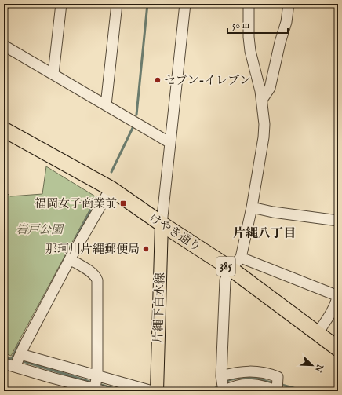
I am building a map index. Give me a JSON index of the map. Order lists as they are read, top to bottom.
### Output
{
  "streets": {
    "highway": ["けやき通り", "385"],
    "main road": ["片繩下白水線"]
  },
  "crossings": [
    ["けやき通り", "片繩下白水線"]
  ],
  "districts": ["片縄八丁目"],
  "parks": ["岩戸公園"],
  "places": {
    "other": ["セブン-イレブン", "那珂川片縄郵便局"],
    "transit": ["福岡女子商業前"]
  },
  "scale_bar": "50 m",
  "north": "bottom right"
}
